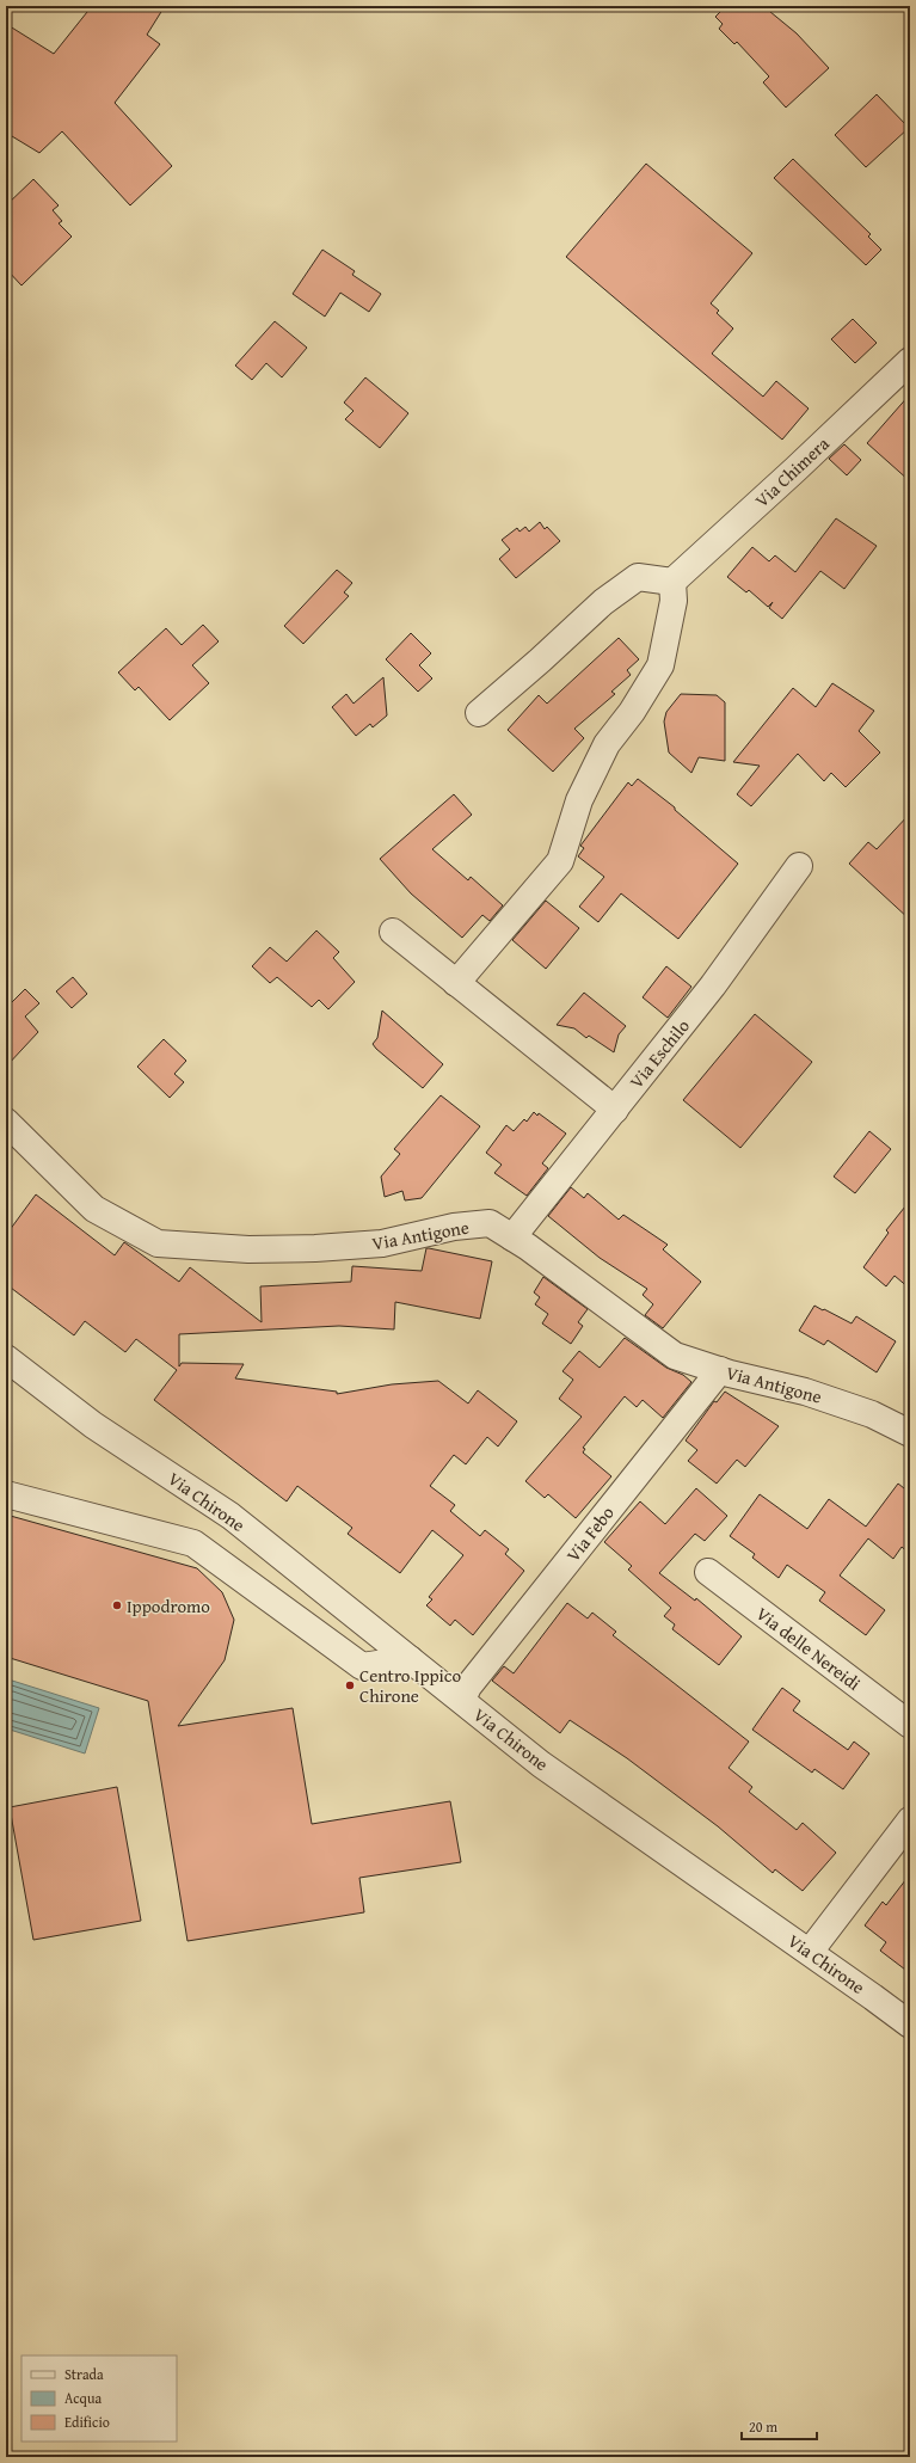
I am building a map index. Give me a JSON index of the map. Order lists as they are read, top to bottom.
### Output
{
  "streets": {
    "street": [
      "Via Chimera",
      "Via Eschilo",
      "Via Antigone",
      "Via Chirone",
      "Via Febo",
      "Via delle Nereidi"
    ]
  },
  "crossings": [
    ["Via Eschilo", "Via Antigone"],
    ["Via Antigone", "Via Febo"],
    ["Via Chirone", "Via Febo"]
  ],
  "places": ["Ippodromo", "Centro Ippico Chirone"],
  "legend": ["Strada", "Acqua", "Edificio"],
  "scale_bar": "20 m"
}
